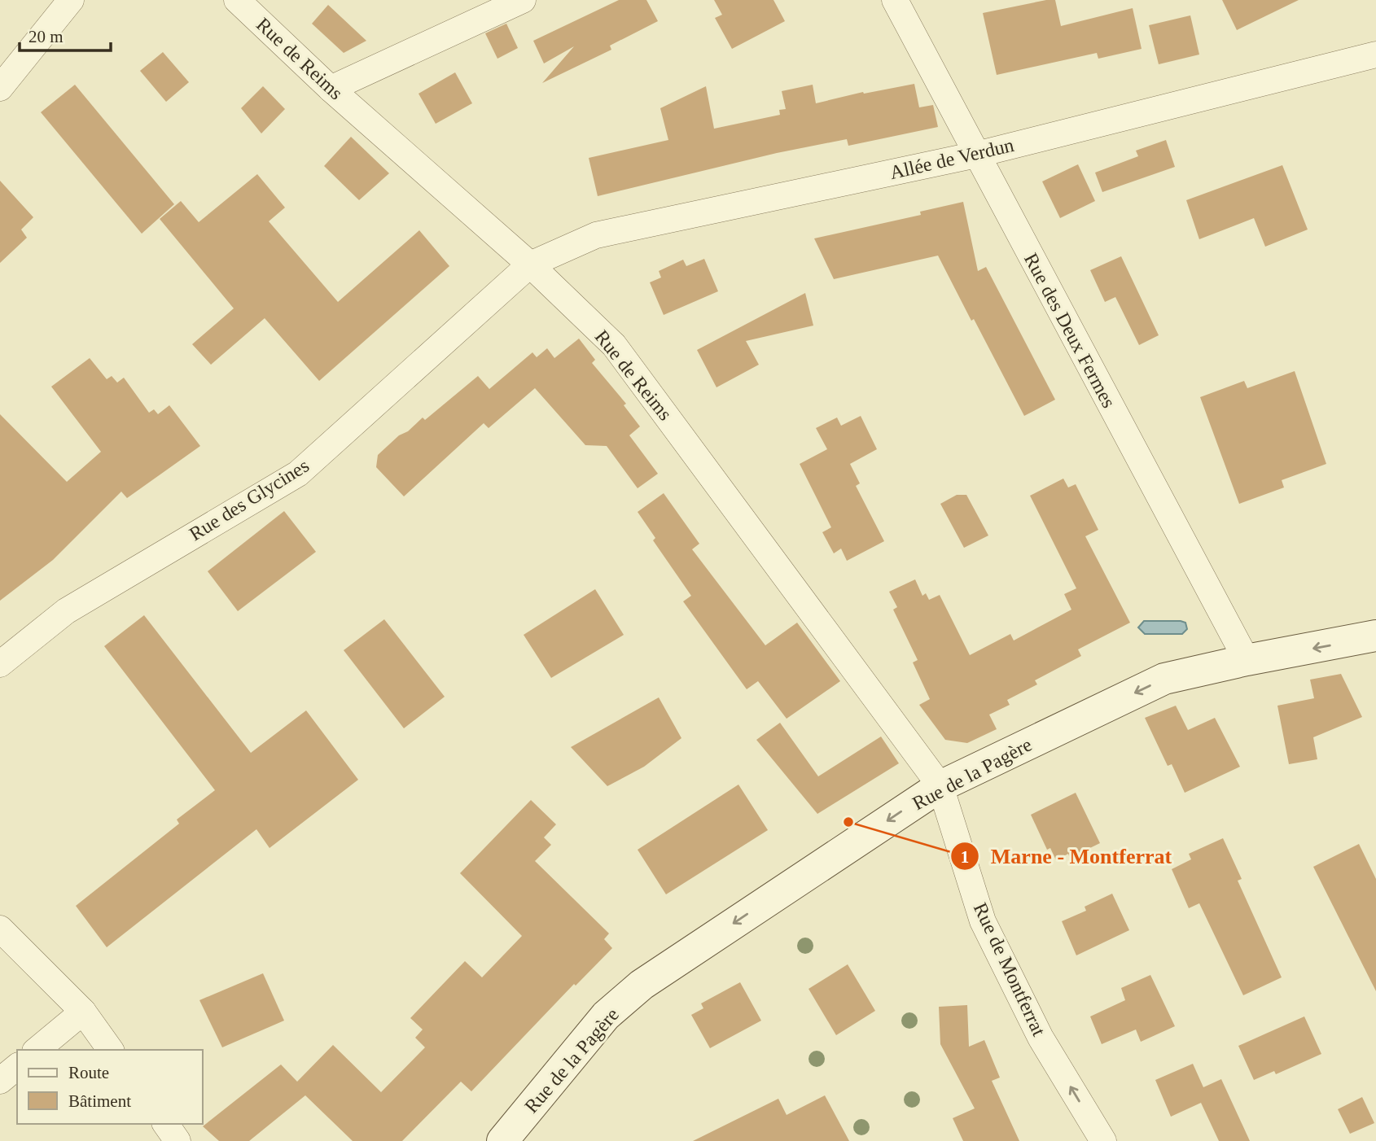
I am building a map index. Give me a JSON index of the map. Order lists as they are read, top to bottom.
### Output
{
  "streets": {
    "street": [
      "Rue de Reims",
      "Allée de Verdun",
      "Rue des Deux Fermes",
      "Rue des Glycines",
      "Rue de la Pagère",
      "Rue de Montferrat"
    ]
  },
  "crossings": [
    ["Rue de Reims", "Allée de Verdun"],
    ["Rue de Reims", "Rue des Glycines"],
    ["Rue de Reims", "Rue de la Pagère"],
    ["Rue de Reims", "Rue de Montferrat"],
    ["Allée de Verdun", "Rue des Deux Fermes"],
    ["Allée de Verdun", "Rue des Glycines"],
    ["Rue des Deux Fermes", "Rue de la Pagère"],
    ["Rue de la Pagère", "Rue de Montferrat"]
  ],
  "one_way": ["Rue de la Pagère", "Rue de Montferrat"],
  "places": ["Marne - Montferrat"],
  "legend": ["Route", "Bâtiment"],
  "scale_bar": "20 m"
}
